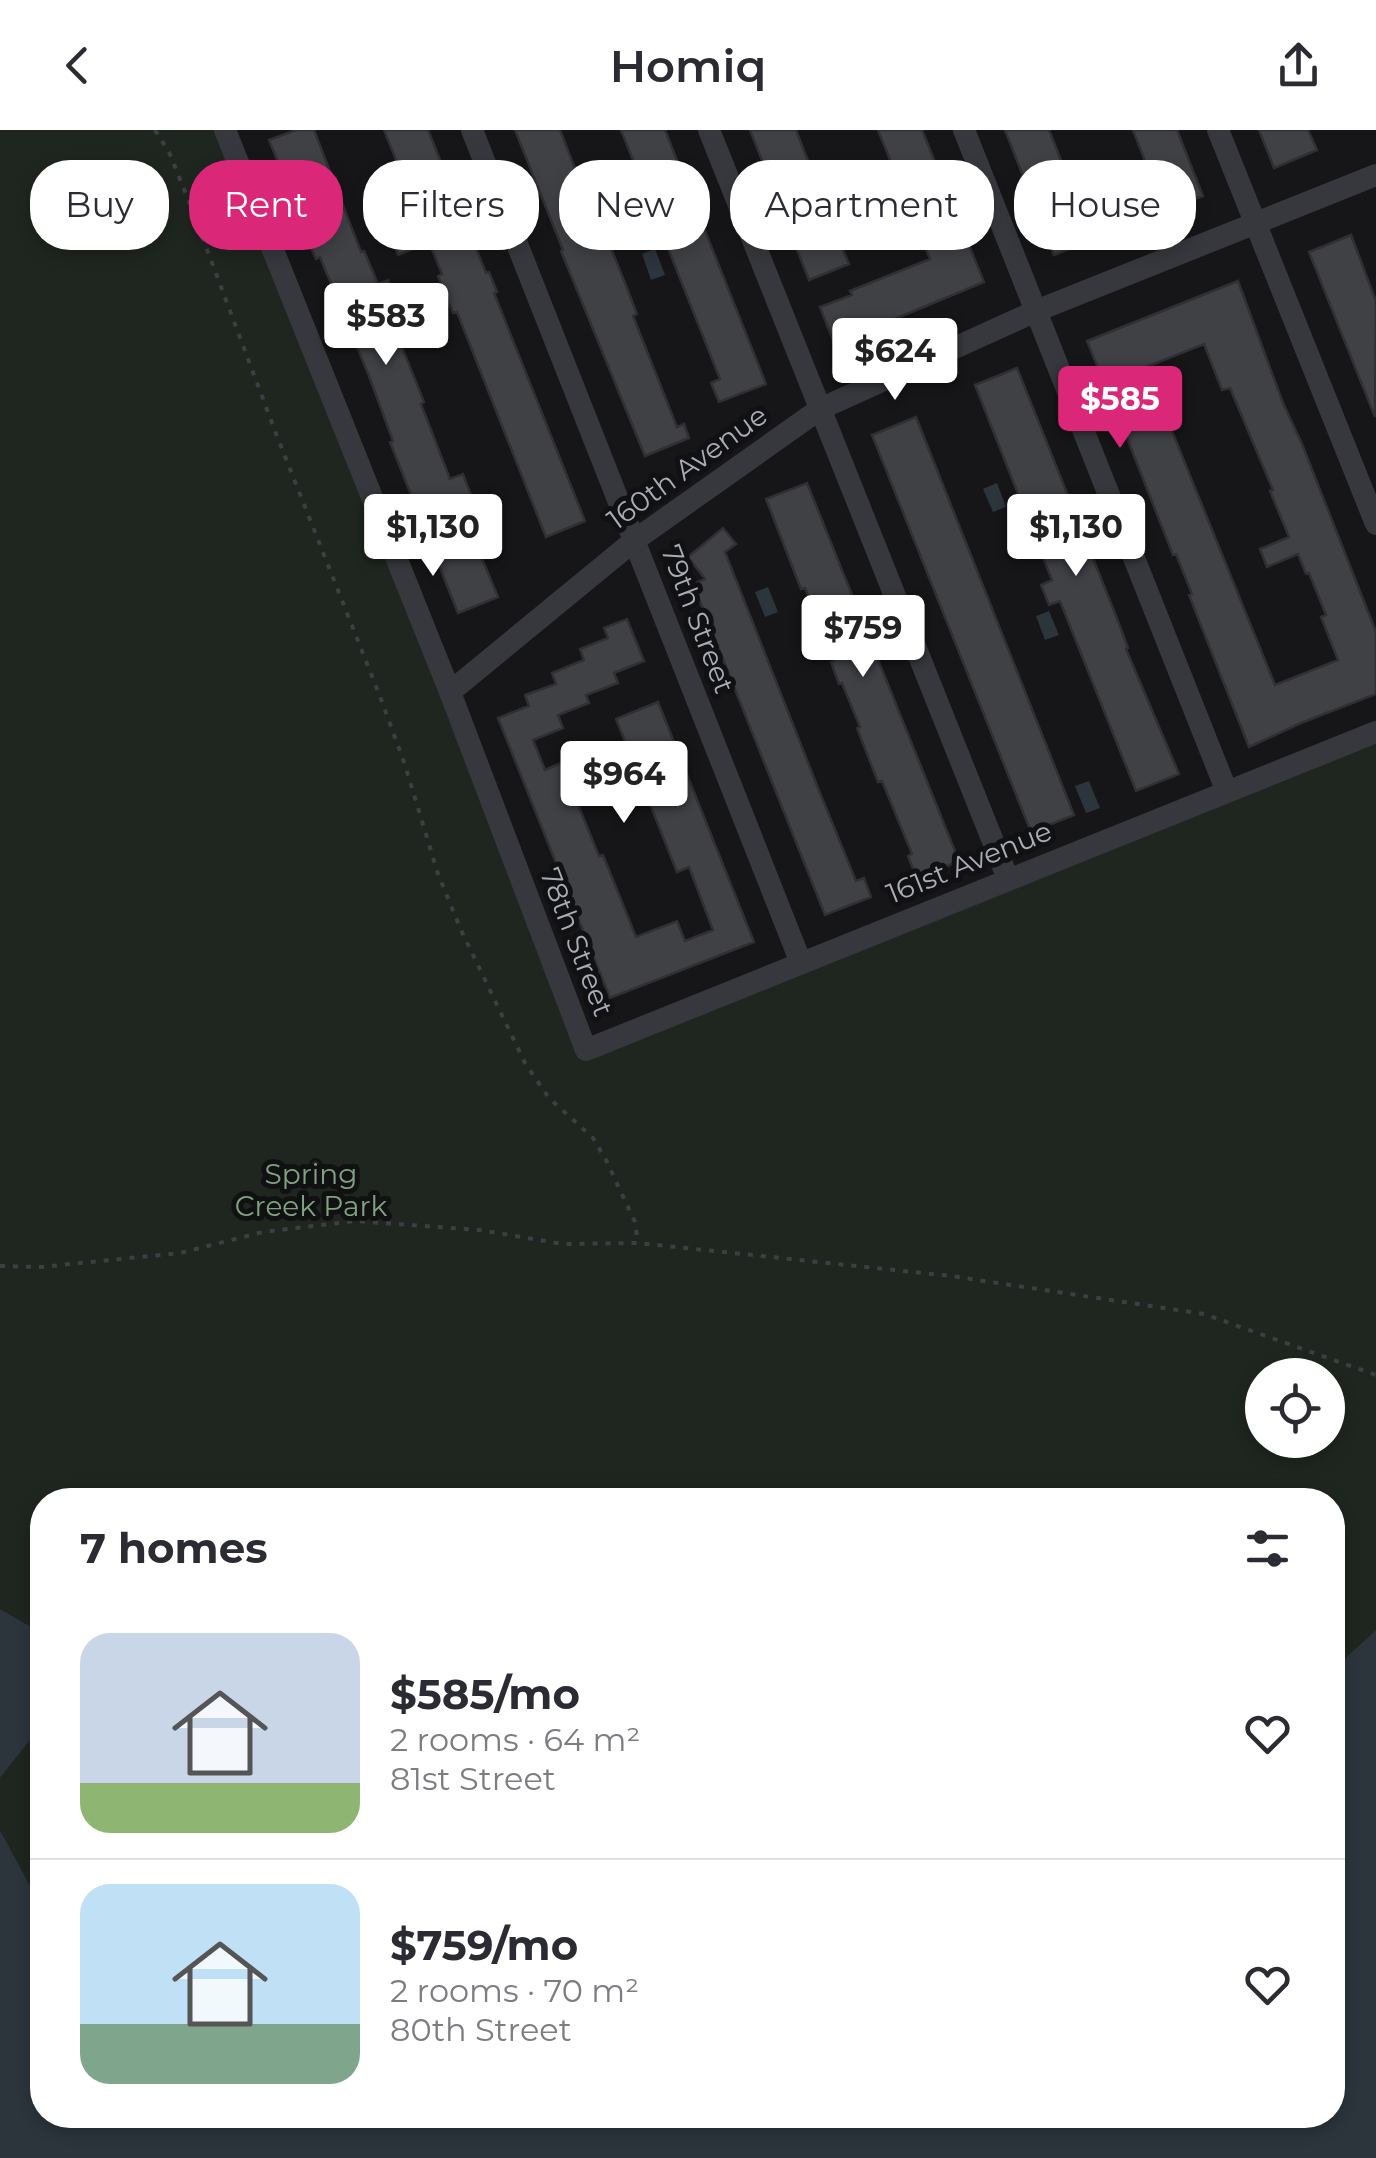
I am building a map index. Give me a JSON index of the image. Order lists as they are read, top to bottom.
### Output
{
  "streets": {
    "street": [
      "160th Avenue",
      "79th Street",
      "161st Avenue",
      "78th Street"
    ]
  },
  "crossings": [
    ["160th Avenue", "79th Street"],
    ["160th Avenue", "78th Street"],
    ["79th Street", "161st Avenue"],
    ["161st Avenue", "78th Street"]
  ],
  "parks": ["Spring Creek Park"],
  "page": {
    "header": "Homiq",
    "chip": [
      "Buy",
      "Rent",
      "Filters",
      "New",
      "Apartment",
      "House"
    ],
    "price": [
      "$583",
      "$624",
      "$585",
      "$1,130",
      "$1,130",
      "$759",
      "$964"
    ],
    "heading": "7 homes",
    "list": [
      {
        "name": "$585/mo",
        "note": "2 rooms · 64 m² · 81st Street"
      },
      {
        "name": "$759/mo",
        "note": "2 rooms · 70 m² · 80th Street"
      }
    ]
  }
}
